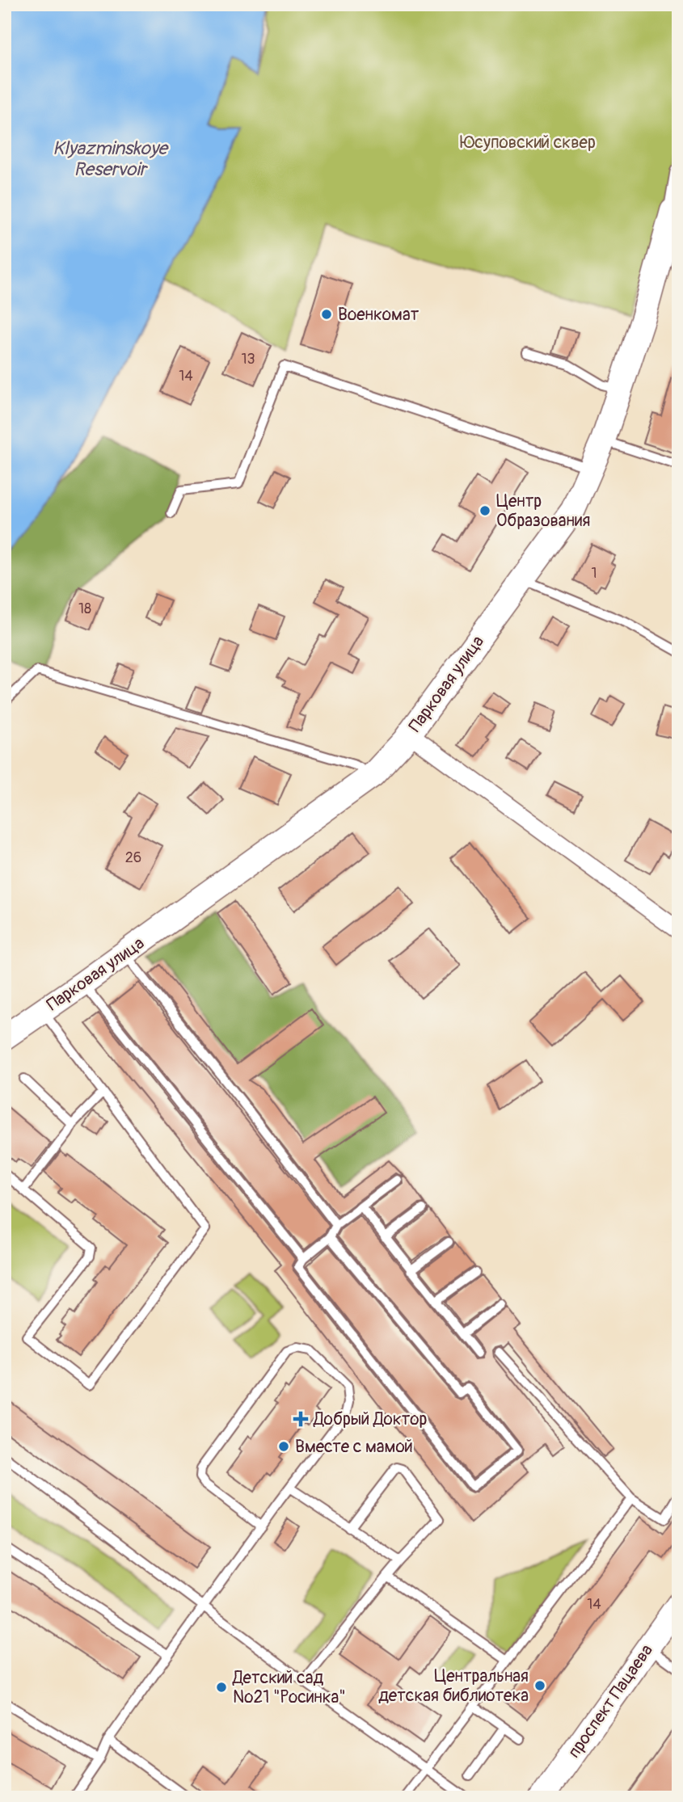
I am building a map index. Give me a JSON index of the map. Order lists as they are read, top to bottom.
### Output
{
  "streets": {
    "street": ["Парковая улица", "проспект Пацаева"]
  },
  "water": ["Klyazminskoye Reservoir"],
  "parks": ["Юсуповский сквер"],
  "places": {
    "other": [
      "Военкомат",
      "Центр Образования",
      "Вместе с мамой",
      "Центральная детская библиотека",
      "Детский сад №21 \"Росинка\""
    ],
    "health": ["Добрый Доктор"]
  },
  "house_numbers": [
    "13",
    "14",
    "1",
    "18",
    "26",
    "14"
  ]
}
